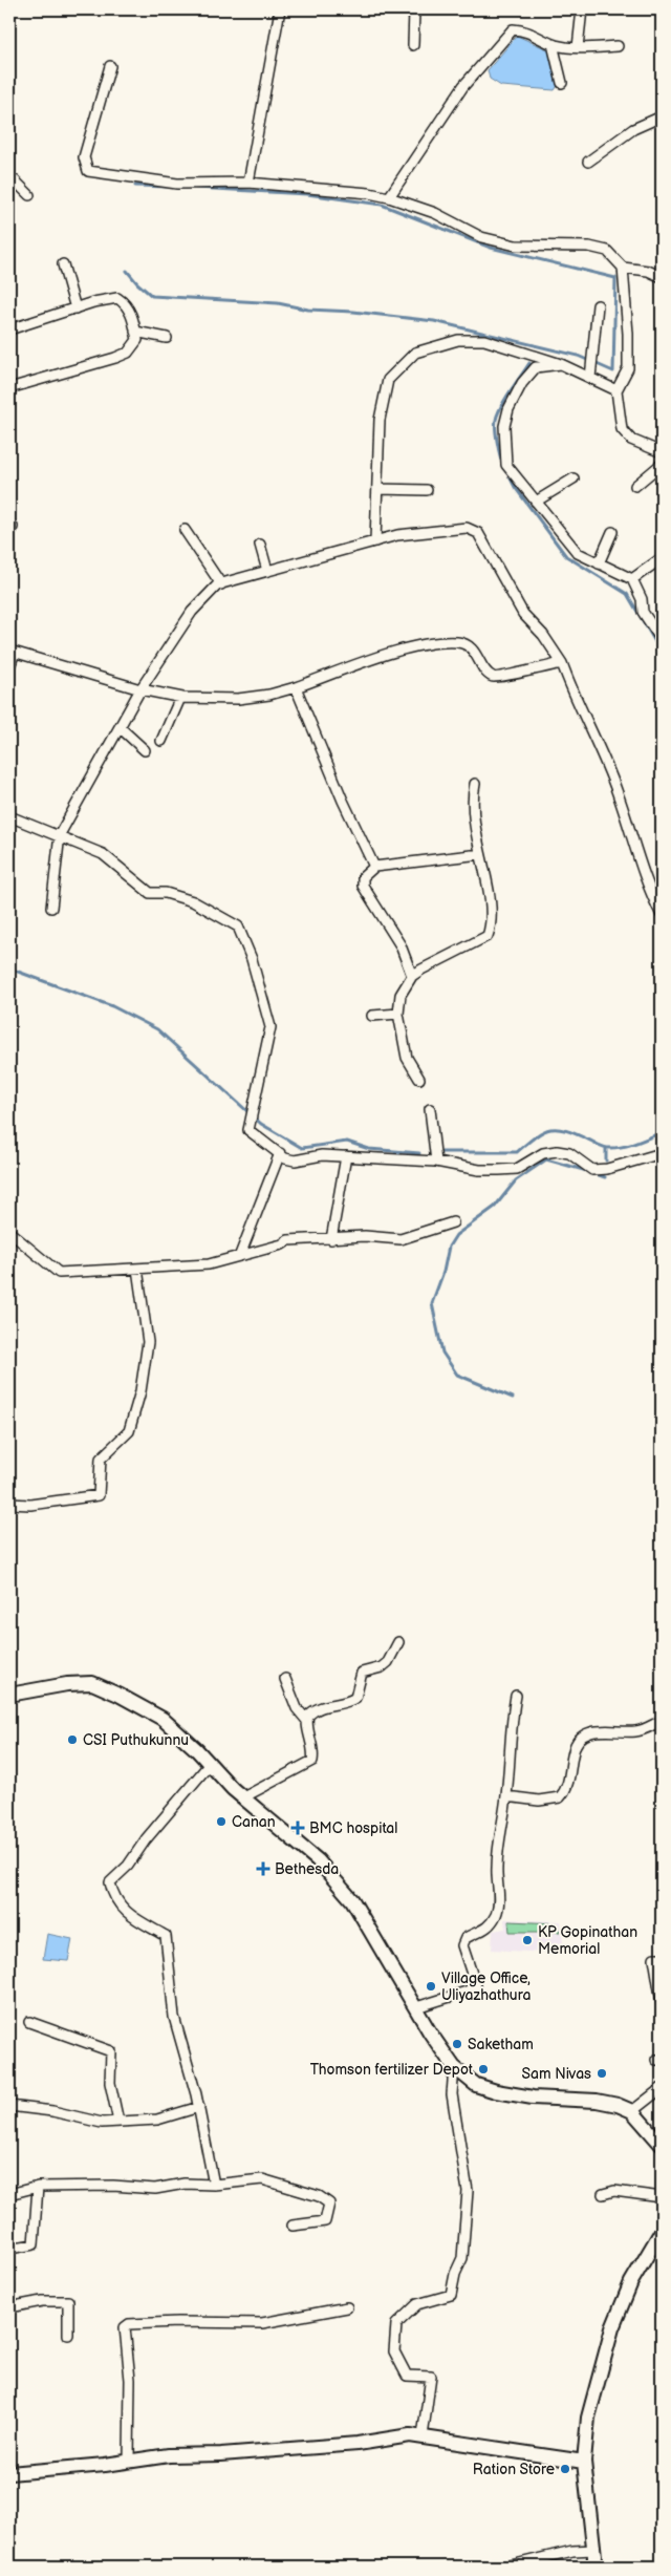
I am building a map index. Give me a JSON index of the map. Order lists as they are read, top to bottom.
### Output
{
  "places": {
    "other": [
      "CSI Puthukunnu",
      "Canan",
      "KP Gopinathan Memorial",
      "Village Office, Uliyazhathura",
      "Saketham",
      "Thomson fertilizer Depot",
      "Sam Nivas",
      "Ration Store"
    ],
    "health": ["BMC hospital", "Bethesda"]
  }
}
